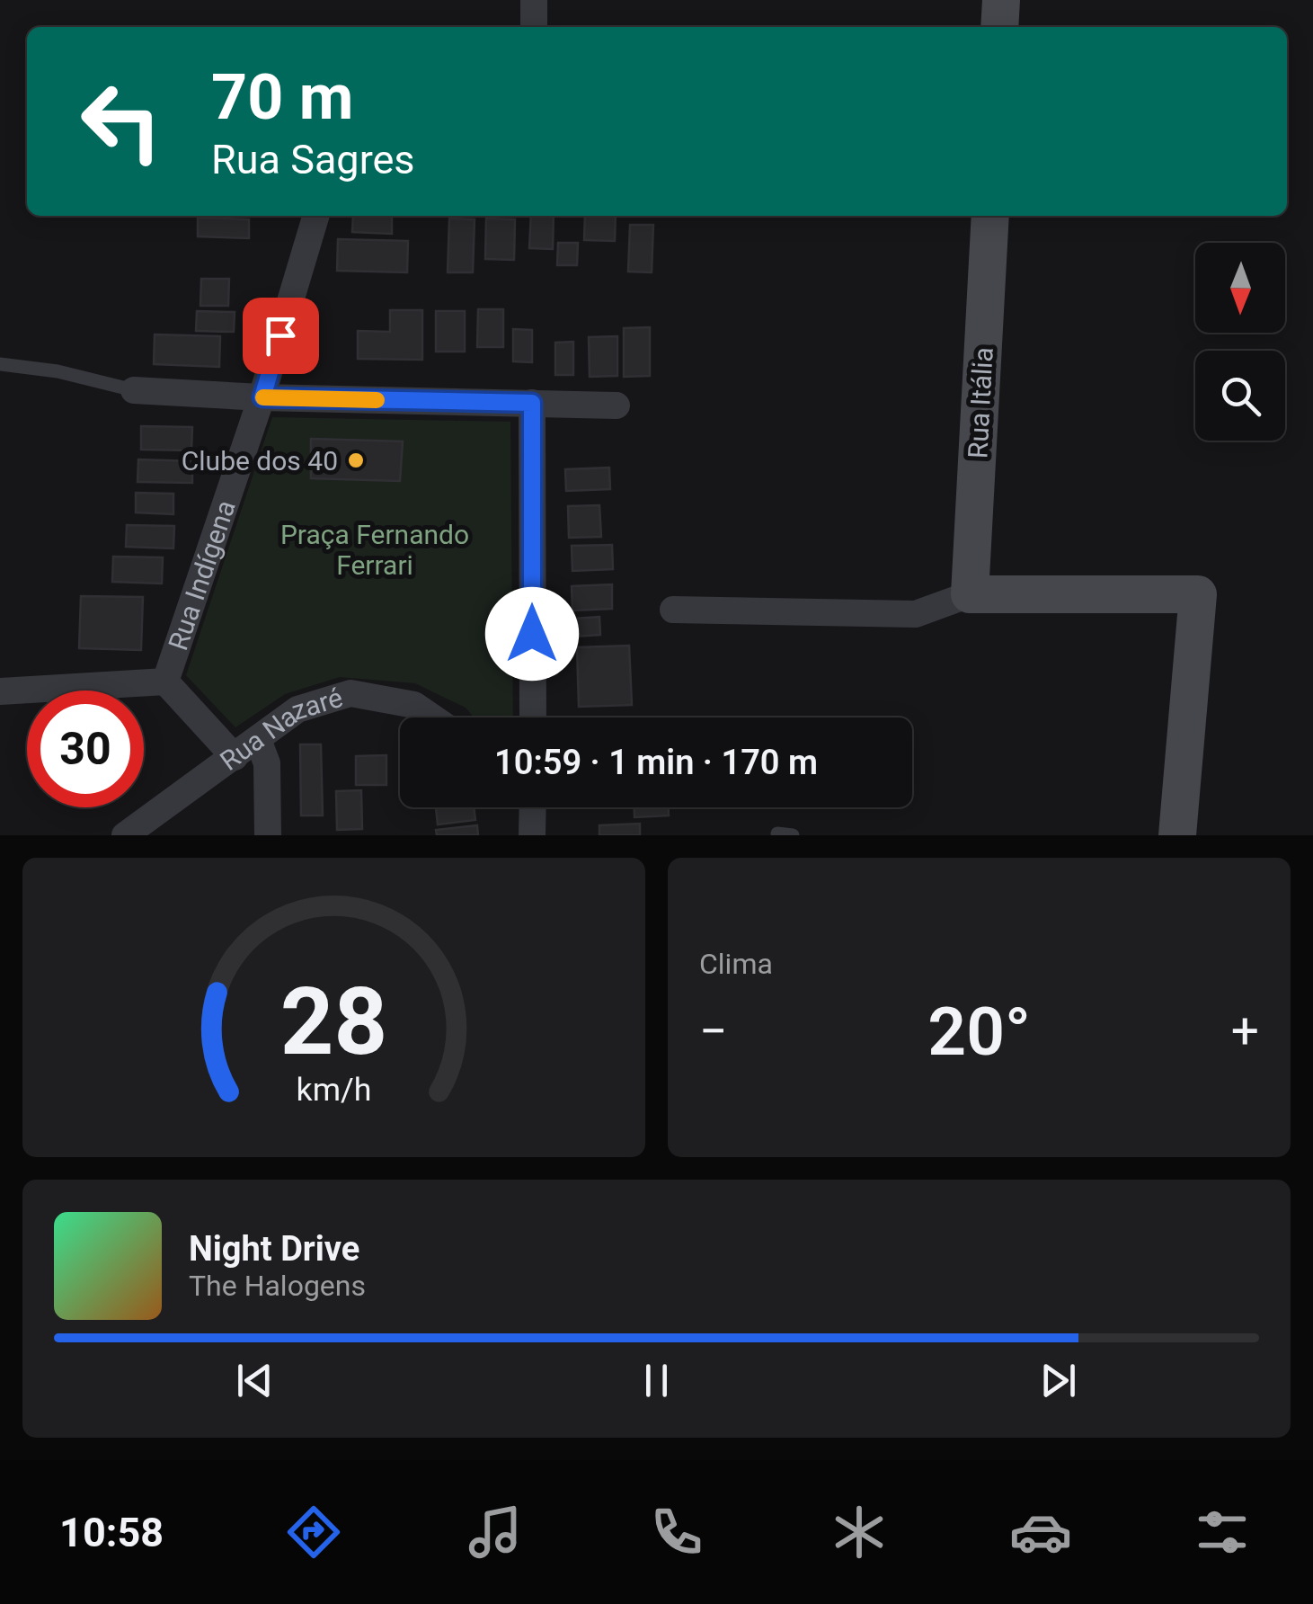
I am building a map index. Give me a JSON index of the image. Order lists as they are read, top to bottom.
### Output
{
  "streets": {
    "street": ["Rua Itália", "Rua Indígena", "Rua Nazaré"]
  },
  "parks": ["Praça Fernando Ferrari"],
  "places": ["Clube dos 40"],
  "north": "bottom",
  "page": {
    "turn": ["70 m", "Rua Sagres"],
    "limit": "30",
    "trip": "10:59 · 1 min · 170 m",
    "tile": "Clima",
    "heat": ["−", "20°", "+"],
    "song": ["Night Drive", "The Halogens"],
    "tabs": "10:58",
    "gauge": ["28", "km/h"]
  }
}
